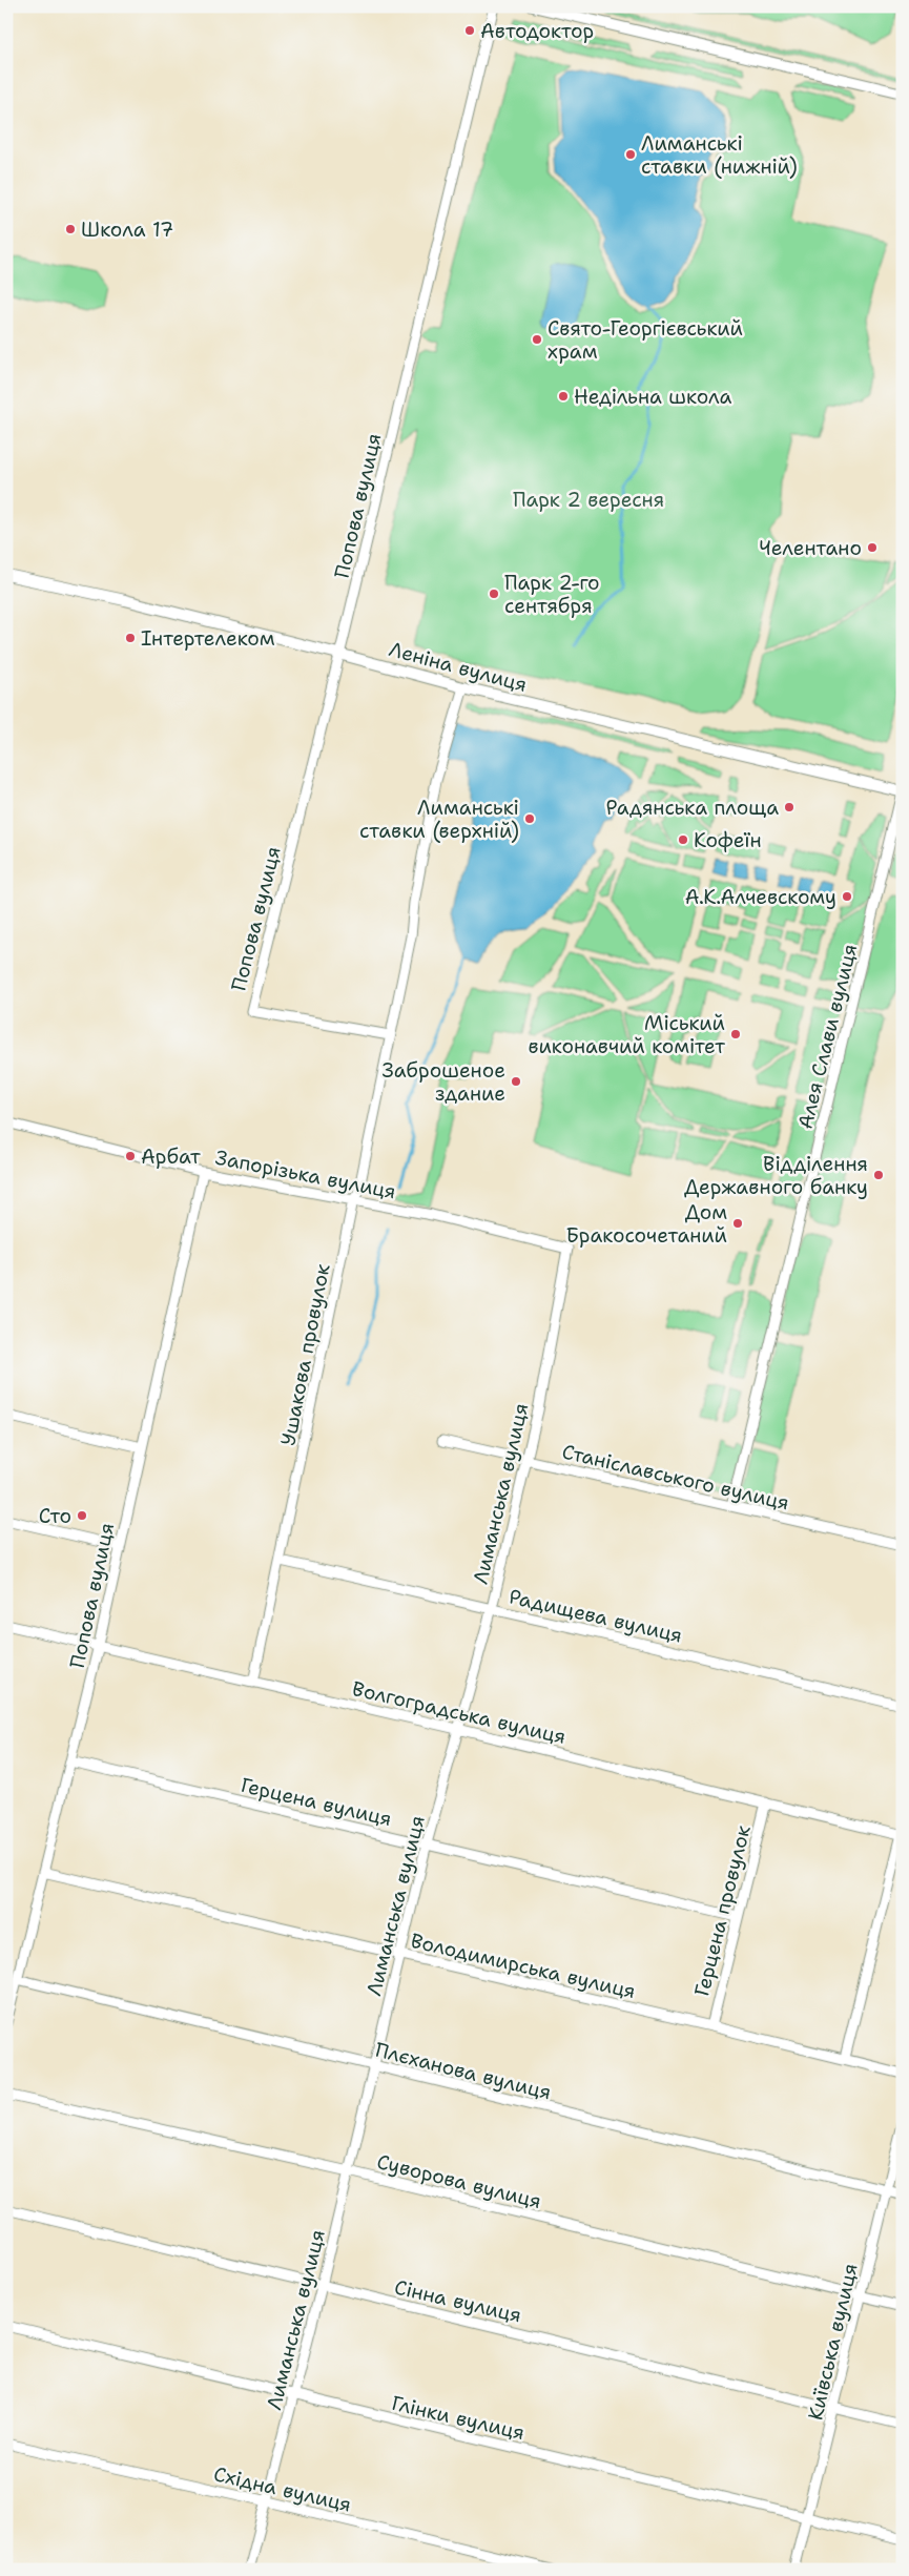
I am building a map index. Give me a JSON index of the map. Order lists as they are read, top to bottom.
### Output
{
  "streets": {
    "street": [
      "Попова вулиця",
      "Леніна вулиця",
      "Алея Слави вулиця",
      "Запорізька вулиця",
      "Ушакова провулок",
      "Станіславського вулиця",
      "Лиманська вулиця",
      "Радищева вулиця",
      "Волгоградська вулиця",
      "Герцена вулиця",
      "Герцена провулок",
      "Володимирська вулиця",
      "Плєханова вулиця",
      "Суворова вулиця",
      "Сінна вулиця",
      "Київська вулиця",
      "Глінки вулиця",
      "Східна вулиця"
    ]
  },
  "crossings": [
    ["Попова вулиця", "Леніна вулиця"],
    ["Попова вулиця", "Запорізька вулиця"],
    ["Попова вулиця", "Ушакова провулок"],
    ["Попова вулиця", "Волгоградська вулиця"],
    ["Попова вулиця", "Герцена вулиця"],
    ["Попова вулиця", "Володимирська вулиця"],
    ["Попова вулиця", "Плєханова вулиця"],
    ["Леніна вулиця", "Алея Слави вулиця"],
    ["Леніна вулиця", "Ушакова провулок"],
    ["Алея Слави вулиця", "Станіславського вулиця"],
    ["Запорізька вулиця", "Ушакова провулок"],
    ["Запорізька вулиця", "Лиманська вулиця"],
    ["Ушакова провулок", "Радищева вулиця"],
    ["Ушакова провулок", "Волгоградська вулиця"],
    ["Станіславського вулиця", "Лиманська вулиця"],
    ["Лиманська вулиця", "Радищева вулиця"],
    ["Лиманська вулиця", "Волгоградська вулиця"],
    ["Лиманська вулиця", "Герцена вулиця"],
    ["Лиманська вулиця", "Володимирська вулиця"],
    ["Лиманська вулиця", "Плєханова вулиця"],
    ["Лиманська вулиця", "Суворова вулиця"],
    ["Лиманська вулиця", "Сінна вулиця"],
    ["Лиманська вулиця", "Глінки вулиця"],
    ["Лиманська вулиця", "Східна вулиця"],
    ["Волгоградська вулиця", "Герцена провулок"],
    ["Герцена вулиця", "Герцена провулок"],
    ["Герцена провулок", "Володимирська вулиця"],
    ["Плєханова вулиця", "Київська вулиця"],
    ["Суворова вулиця", "Київська вулиця"],
    ["Сінна вулиця", "Київська вулиця"],
    ["Київська вулиця", "Глінки вулиця"]
  ],
  "parks": ["Парк 2 вересня"],
  "places": [
    "Автодоктор",
    "Лиманські ставки (нижній)",
    "Школа 17",
    "Свято-Георгієвський храм",
    "Недільна школа",
    "Челентано",
    "Парк 2-го сентября",
    "Інтертелеком",
    "Радянська площа",
    "Лиманські ставки (верхній)",
    "Кофеїн",
    "А.К.Алчевскому",
    "Міський виконавчий комітет",
    "Заброшеное здание",
    "Арбат",
    "Відділення Державного банку",
    "Дом Бракосочетаний",
    "Сто"
  ]
}
